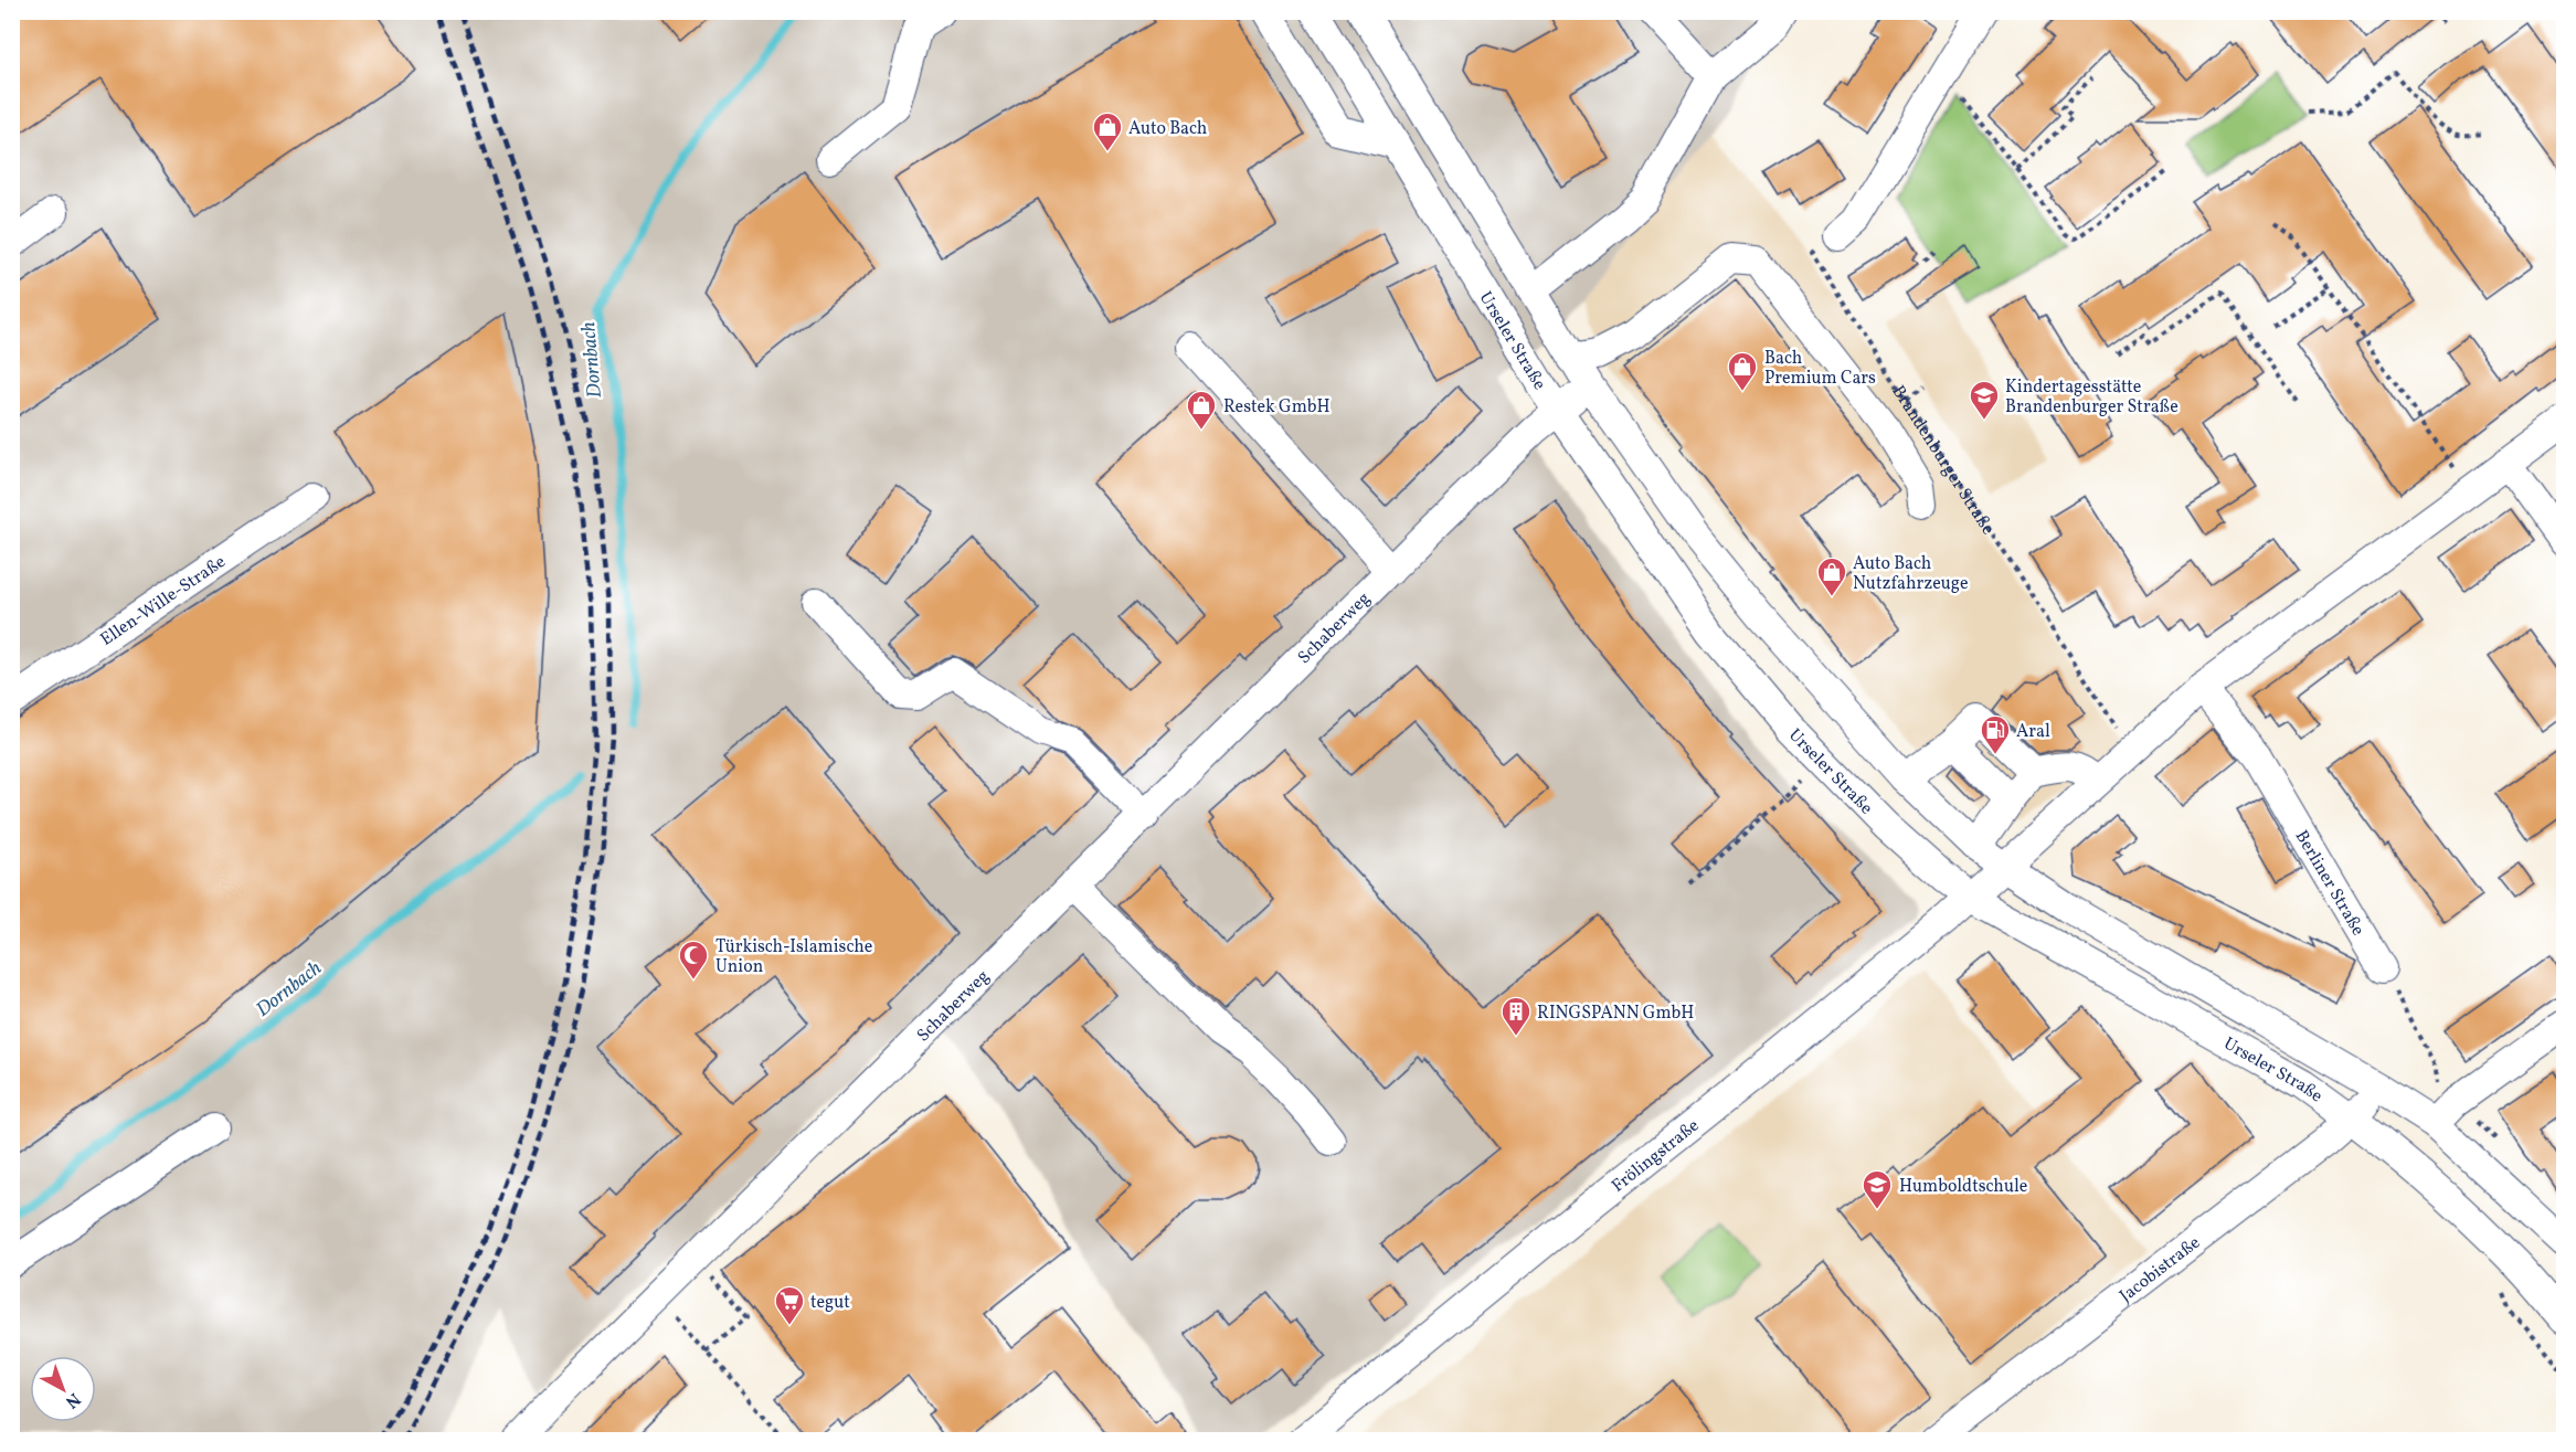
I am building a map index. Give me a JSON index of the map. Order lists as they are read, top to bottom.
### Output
{
  "streets": {
    "street": [
      "Urseler Straße",
      "Ellen-Wille-Straße",
      "Schaberweg",
      "Berliner Straße",
      "Frölingstraße",
      "Jacobistraße"
    ],
    "path": ["Brandenburger Straße"]
  },
  "crossings": [
    ["Urseler Straße", "Schaberweg"],
    ["Urseler Straße", "Frölingstraße"],
    ["Urseler Straße", "Jacobistraße"]
  ],
  "water": ["Dornbach"],
  "places": {
    "shop": [
      "Auto Bach",
      "Bach Premium Cars",
      "Restek GmbH",
      "Auto Bach Nutzfahrzeuge"
    ],
    "school or university": ["Kindertagesstätte Brandenburger Straße", "Humboldtschule"],
    "fuel station": ["Aral"],
    "mosque": ["Türkisch-Islamische Union"],
    "building": ["RINGSPANN GmbH"],
    "supermarket": ["tegut"]
  },
  "north": "bottom right"
}
